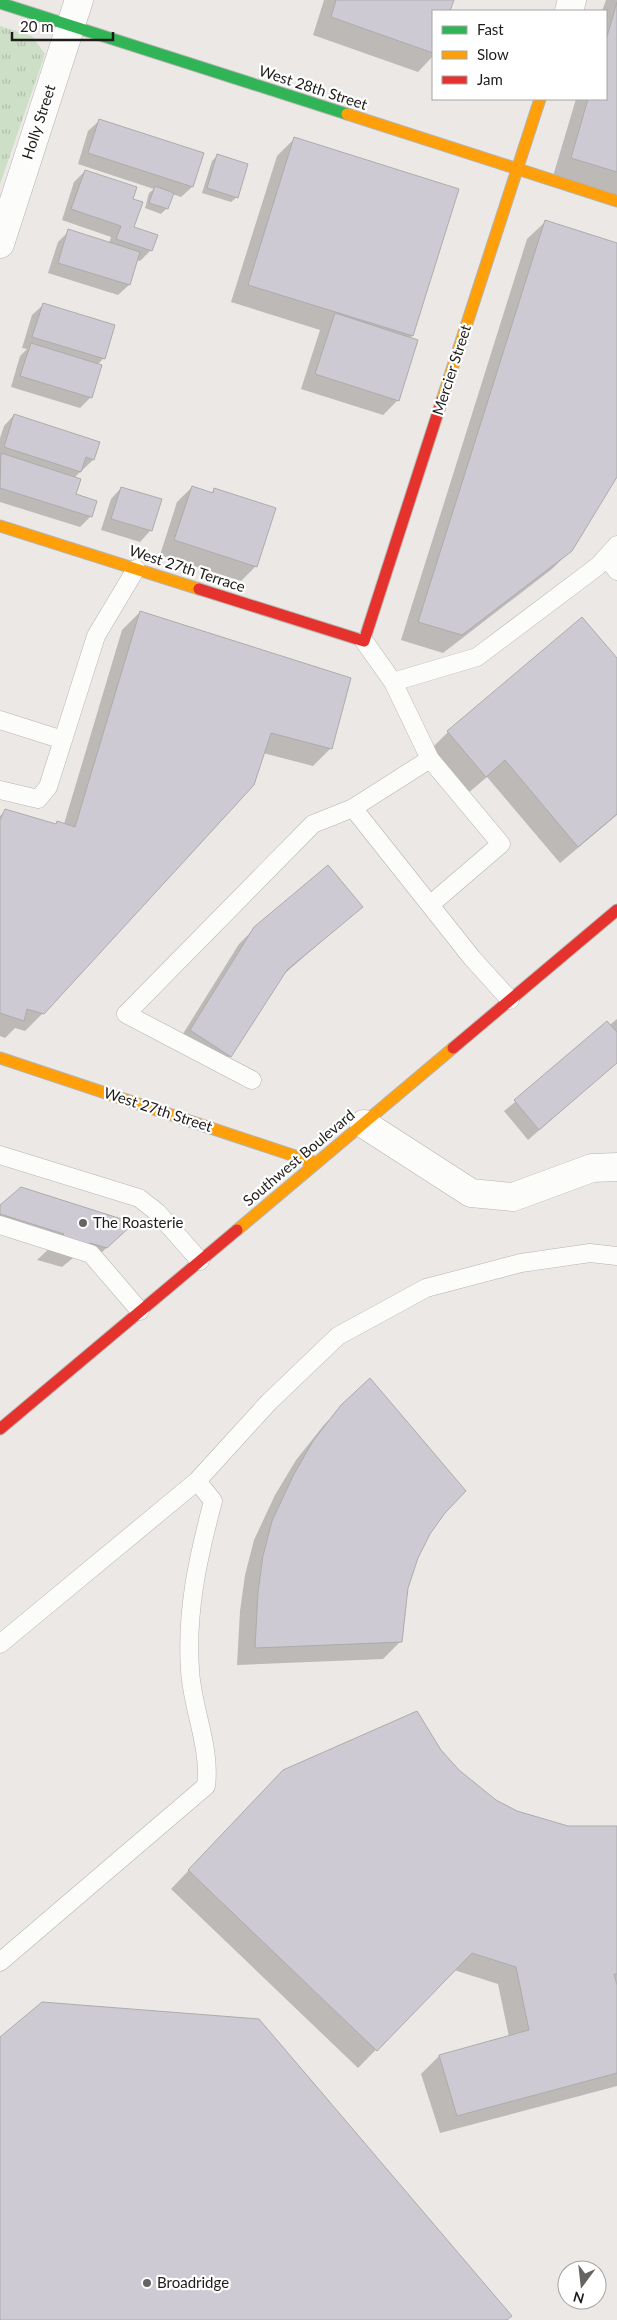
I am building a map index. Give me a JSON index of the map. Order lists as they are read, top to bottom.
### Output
{
  "streets": {
    "street": [
      "West 28th Street",
      "Holly Street",
      "Mercier Street",
      "West 27th Terrace",
      "West 27th Street",
      "Southwest Boulevard"
    ]
  },
  "crossings": [
    ["West 28th Street", "Holly Street"],
    ["West 28th Street", "Mercier Street"],
    ["Mercier Street", "West 27th Terrace"],
    ["West 27th Street", "Southwest Boulevard"]
  ],
  "places": ["The Roasterie", "Broadridge"],
  "legend": ["Fast", "Slow", "Jam"],
  "scale_bar": "20 m",
  "north": "bottom"
}
